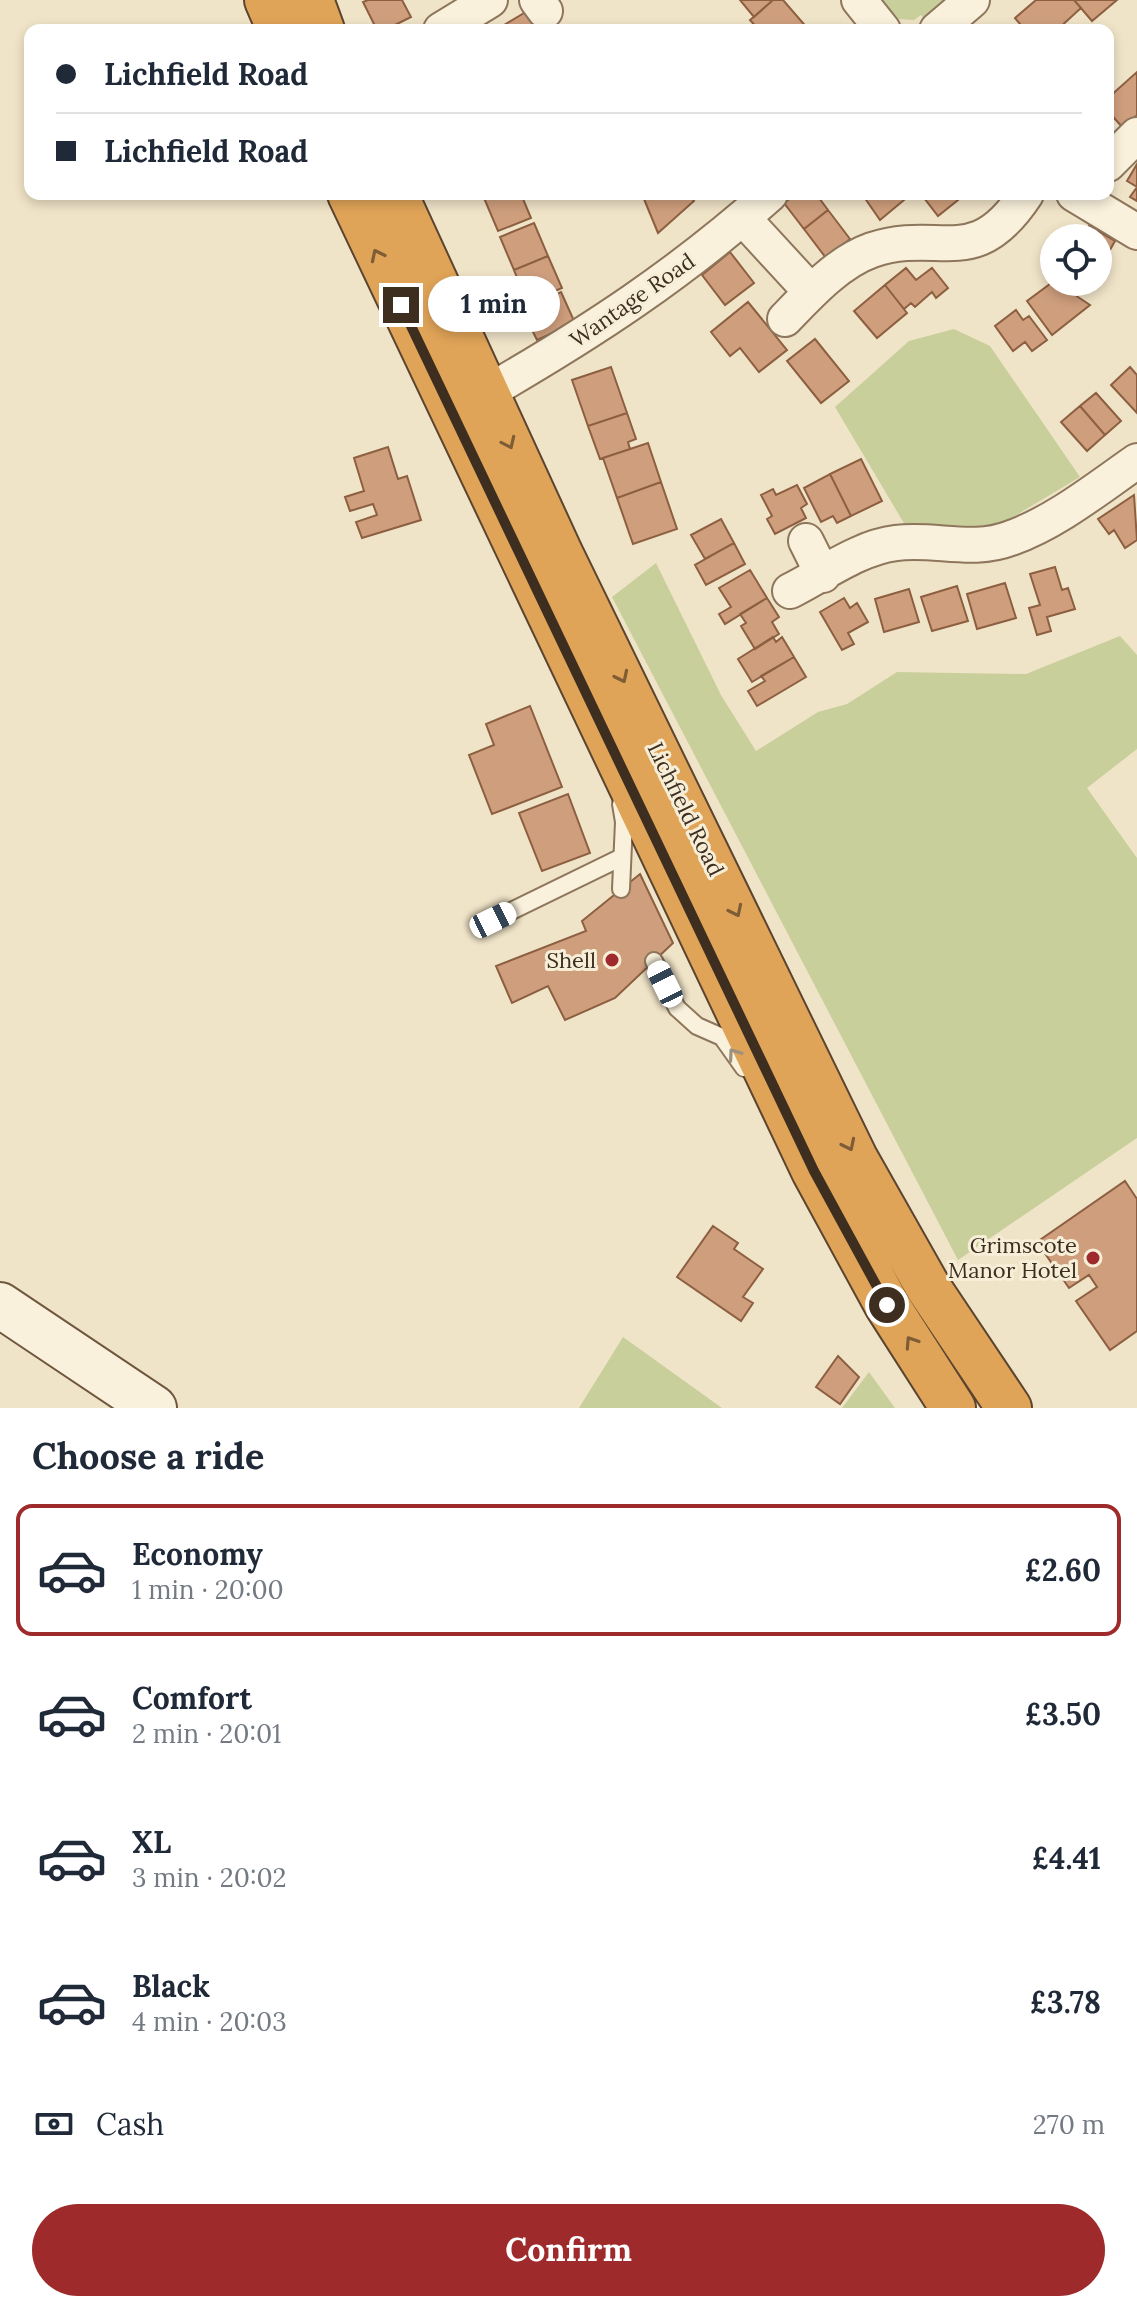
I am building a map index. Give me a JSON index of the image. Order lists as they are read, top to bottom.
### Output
{
  "streets": {
    "highway": ["Lichfield Road"],
    "street": ["Wantage Road"]
  },
  "crossings": [
    ["Wantage Road", "Lichfield Road"]
  ],
  "places": ["Shell", "Grimscote Manor Hotel"],
  "page": {
    "banner": ["Lichfield Road", "Lichfield Road"],
    "bubble": "1 min",
    "heading": "Choose a ride",
    "list": [
      {
        "name": "Economy",
        "note": "1 min · 20:00",
        "value": "£2.60"
      },
      {
        "name": "Comfort",
        "note": "2 min · 20:01",
        "value": "£3.50"
      },
      {
        "name": "XL",
        "note": "3 min · 20:02",
        "value": "£4.41"
      },
      {
        "name": "Black",
        "note": "4 min · 20:03",
        "value": "£3.78"
      }
    ],
    "pay": ["Cash", "270 m"],
    "buttons": "Confirm"
  }
}
